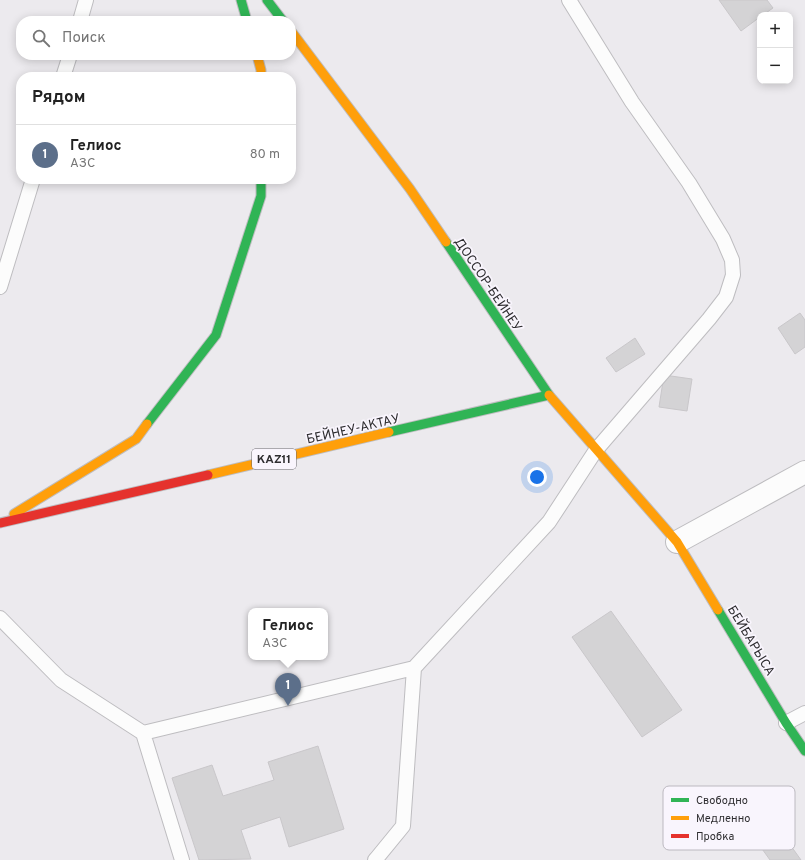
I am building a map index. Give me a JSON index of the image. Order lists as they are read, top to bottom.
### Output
{
  "streets": {
    "main road": [
      "ДОССОР-БЕЙНЕУ",
      "БЕЙНЕУ-АКТАУ",
      "KAZ11",
      "БЕЙБАРЫСА"
    ]
  },
  "crossings": [
    ["ДОССОР-БЕЙНЕУ", "БЕЙНЕУ-АКТАУ"],
    ["ДОССОР-БЕЙНЕУ", "БЕЙБАРЫСА"],
    ["БЕЙНЕУ-АКТАУ", "KAZ11"]
  ],
  "legend": ["Свободно", "Медленно", "Пробка"],
  "page": {
    "map_buttons": ["+", "−"],
    "search": "Поиск",
    "heading": "Рядом",
    "list": [
      {
        "mark": "1",
        "name": "Гелиос",
        "note": "АЗС",
        "value": "80 m"
      }
    ],
    "popup": ["Гелиос", "АЗС"],
    "pins": "1"
  }
}
